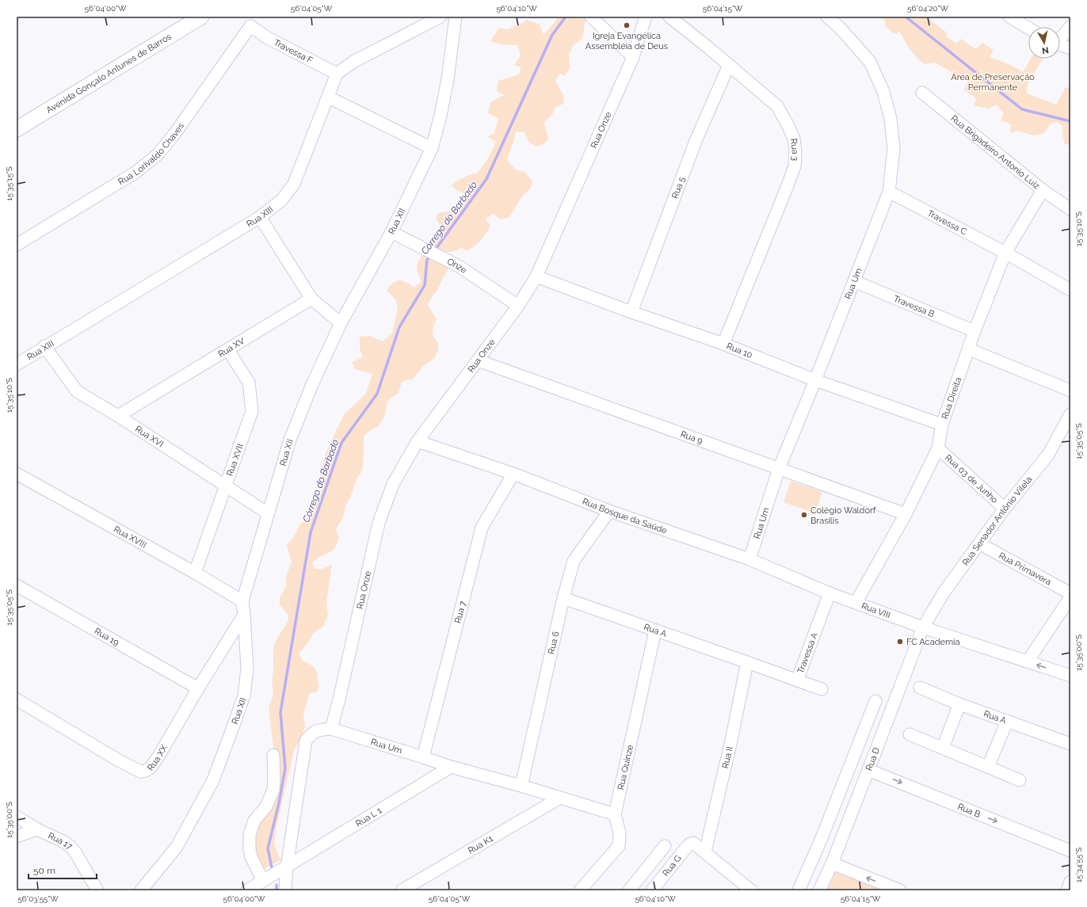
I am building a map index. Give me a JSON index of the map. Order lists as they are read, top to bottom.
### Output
{
  "streets": {
    "main road": ["Avenida Gonçalo Antunes de Barros"],
    "street": [
      "Travessa F",
      "Rua Onze",
      "Rua 3",
      "Rua Brigadeiro Antonio Luiz",
      "Rua Lorivaldo Chaves",
      "Rua 5",
      "Rua XIII",
      "Rua XII",
      "Travessa C",
      "Onze",
      "Rua Um",
      "Travessa B",
      "Rua XV",
      "Rua 10",
      "Rua Direita",
      "Rua XVI",
      "Rua 9",
      "Rua XVII",
      "Rua 03 de Junho",
      "Rua Bosque da Saúde",
      "Rua Senador Antônio Vilela",
      "Rua XVIII",
      "Rua Primavera",
      "Rua VIII",
      "Rua 7",
      "Rua A",
      "Rua 19",
      "Rua 6",
      "Travessa A",
      "Rua XX",
      "Rua II",
      "Rua D",
      "Rua Quinze",
      "Rua B",
      "Rua L 1",
      "Rua 17",
      "Rua K1",
      "Rua G"
    ]
  },
  "crossings": [
    ["Travessa F", "Rua Lorivaldo Chaves"],
    ["Travessa F", "Rua XIII"],
    ["Rua Onze", "Onze"],
    ["Rua Onze", "Rua Um"],
    ["Rua Onze", "Rua 10"],
    ["Rua Onze", "Rua 9"],
    ["Rua Onze", "Rua Bosque da Saúde"],
    ["Rua 3", "Rua 5"],
    ["Rua 3", "Rua 10"],
    ["Rua Brigadeiro Antonio Luiz", "Rua Direita"],
    ["Rua 5", "Rua 10"],
    ["Rua XIII", "Rua XVI"],
    ["Rua XII", "Onze"],
    ["Rua XII", "Rua XVI"],
    ["Rua XII", "Rua XVIII"],
    ["Rua XII", "Rua XX"],
    ["Travessa C", "Rua Um"],
    ["Travessa C", "Rua Direita"],
    ["Rua Um", "Travessa B"],
    ["Rua Um", "Rua 10"],
    ["Rua Um", "Rua 9"],
    ["Rua Um", "Rua Bosque da Saúde"],
    ["Rua Um", "Rua 7"],
    ["Rua Um", "Rua 6"],
    ["Rua Um", "Rua Quinze"],
    ["Rua Um", "Rua L 1"],
    ["Rua Um", "Rua K1"],
    ["Travessa B", "Rua Direita"],
    ["Rua XV", "Rua XVI"],
    ["Rua XV", "Rua XVII"],
    ["Rua 10", "Rua Direita"],
    ["Rua Direita", "Rua 9"],
    ["Rua Direita", "Rua 03 de Junho"],
    ["Rua Direita", "Rua VIII"],
    ["Rua XVI", "Rua XVII"],
    ["Rua XVII", "Rua XVIII"],
    ["Rua 03 de Junho", "Rua Senador Antônio Vilela"],
    ["Rua Bosque da Saúde", "Rua VIII"],
    ["Rua Bosque da Saúde", "Rua 7"],
    ["Rua Bosque da Saúde", "Rua 6"],
    ["Rua Bosque da Saúde", "Travessa A"],
    ["Rua Senador Antônio Vilela", "Rua Primavera"],
    ["Rua Senador Antônio Vilela", "Rua VIII"],
    ["Rua Senador Antônio Vilela", "Rua D"],
    ["Rua VIII", "Travessa A"],
    ["Rua VIII", "Rua D"],
    ["Rua A", "Rua 6"],
    ["Rua A", "Travessa A"],
    ["Rua A", "Rua II"],
    ["Rua A", "Rua Quinze"],
    ["Rua 19", "Rua XX"],
    ["Travessa A", "Rua II"],
    ["Rua II", "Rua G"],
    ["Rua D", "Rua B"]
  ],
  "water": ["Córrego do Barbado"],
  "parks": ["Área de Preservação Permanente"],
  "places": ["Igreja Evangélica Assembléia de Deus", "Colégio Waldorf Brasilis", "FC Academia"],
  "scale_bar": "50 m",
  "north": "bottom",
  "coordinates": [
    "56°04'00\"W",
    "56°04'05\"W",
    "56°04'10\"W",
    "56°04'15\"W",
    "56°04'20\"W",
    "15°35'15\"S",
    "15°35'10\"S",
    "15°35'05\"S",
    "15°35'00\"S",
    "15°34'55\"S",
    "56°03'55\"W"
  ]
}
